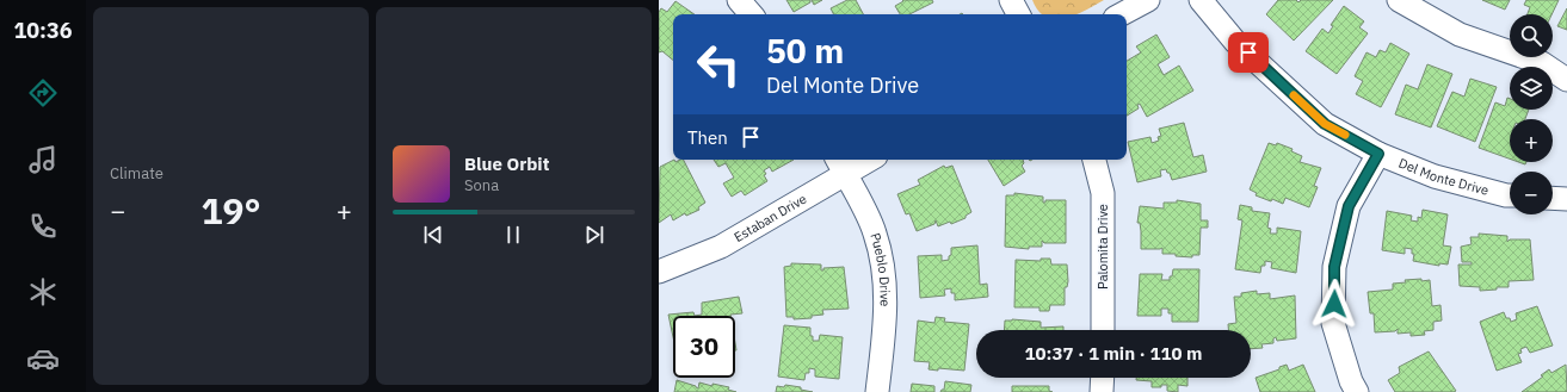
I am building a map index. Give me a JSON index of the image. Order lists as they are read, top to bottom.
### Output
{
  "streets": {
    "street": [
      "Del Monte Drive",
      "Estaban Drive",
      "Palomita Drive",
      "Pueblo Drive"
    ]
  },
  "crossings": [
    ["Estaban Drive", "Pueblo Drive"]
  ],
  "page": {
    "tabs": "10:36",
    "tile": "Climate",
    "map_buttons": ["+", "−"],
    "turn": ["50 m", "Del Monte Drive"],
    "then": "Then",
    "song": ["Blue Orbit", "Sona"],
    "heat": ["−", "19°", "+"],
    "limit": "30",
    "trip": "10:37 · 1 min · 110 m"
  }
}
